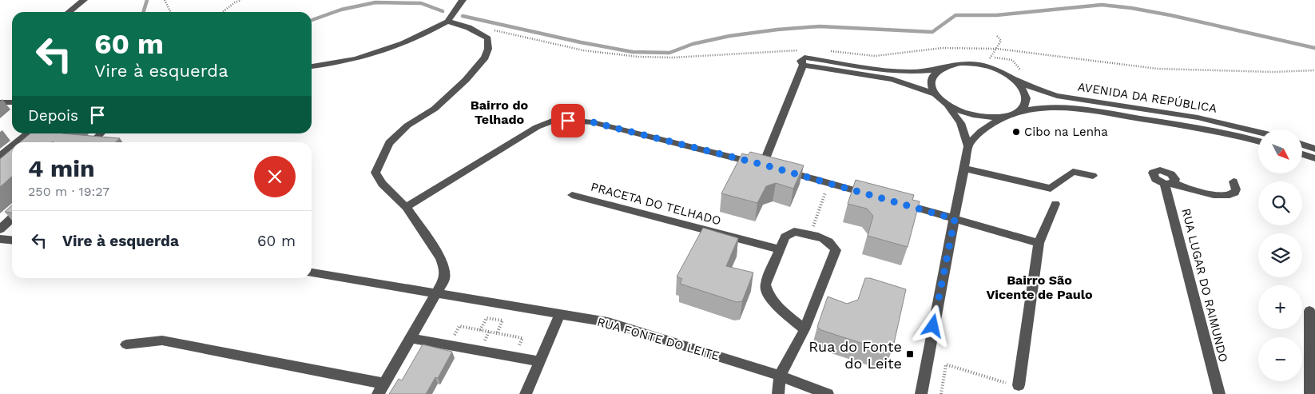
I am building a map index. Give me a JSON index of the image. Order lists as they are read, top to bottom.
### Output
{
  "streets": {
    "street": [
      "AVENIDA DA REPÚBLICA",
      "PRACETA DO TELHADO",
      "RUA LUGAR DO RAIMUNDO",
      "RUA FONTE DO LEITE"
    ]
  },
  "districts": ["Bairro do Telhado", "Bairro São Vicente de Paulo"],
  "places": {
    "other": ["Cibo na Lenha"],
    "transit": ["Rua do Fonte do Leite"]
  },
  "north": "bottom right",
  "page": {
    "turn": ["60 m", "Vire à esquerda"],
    "then": "Depois",
    "map_buttons": ["+", "−"],
    "heading": ["4 min", "250 m · 19:27"],
    "list": [
      {
        "name": "Vire à esquerda",
        "value": "60 m"
      }
    ]
  }
}
